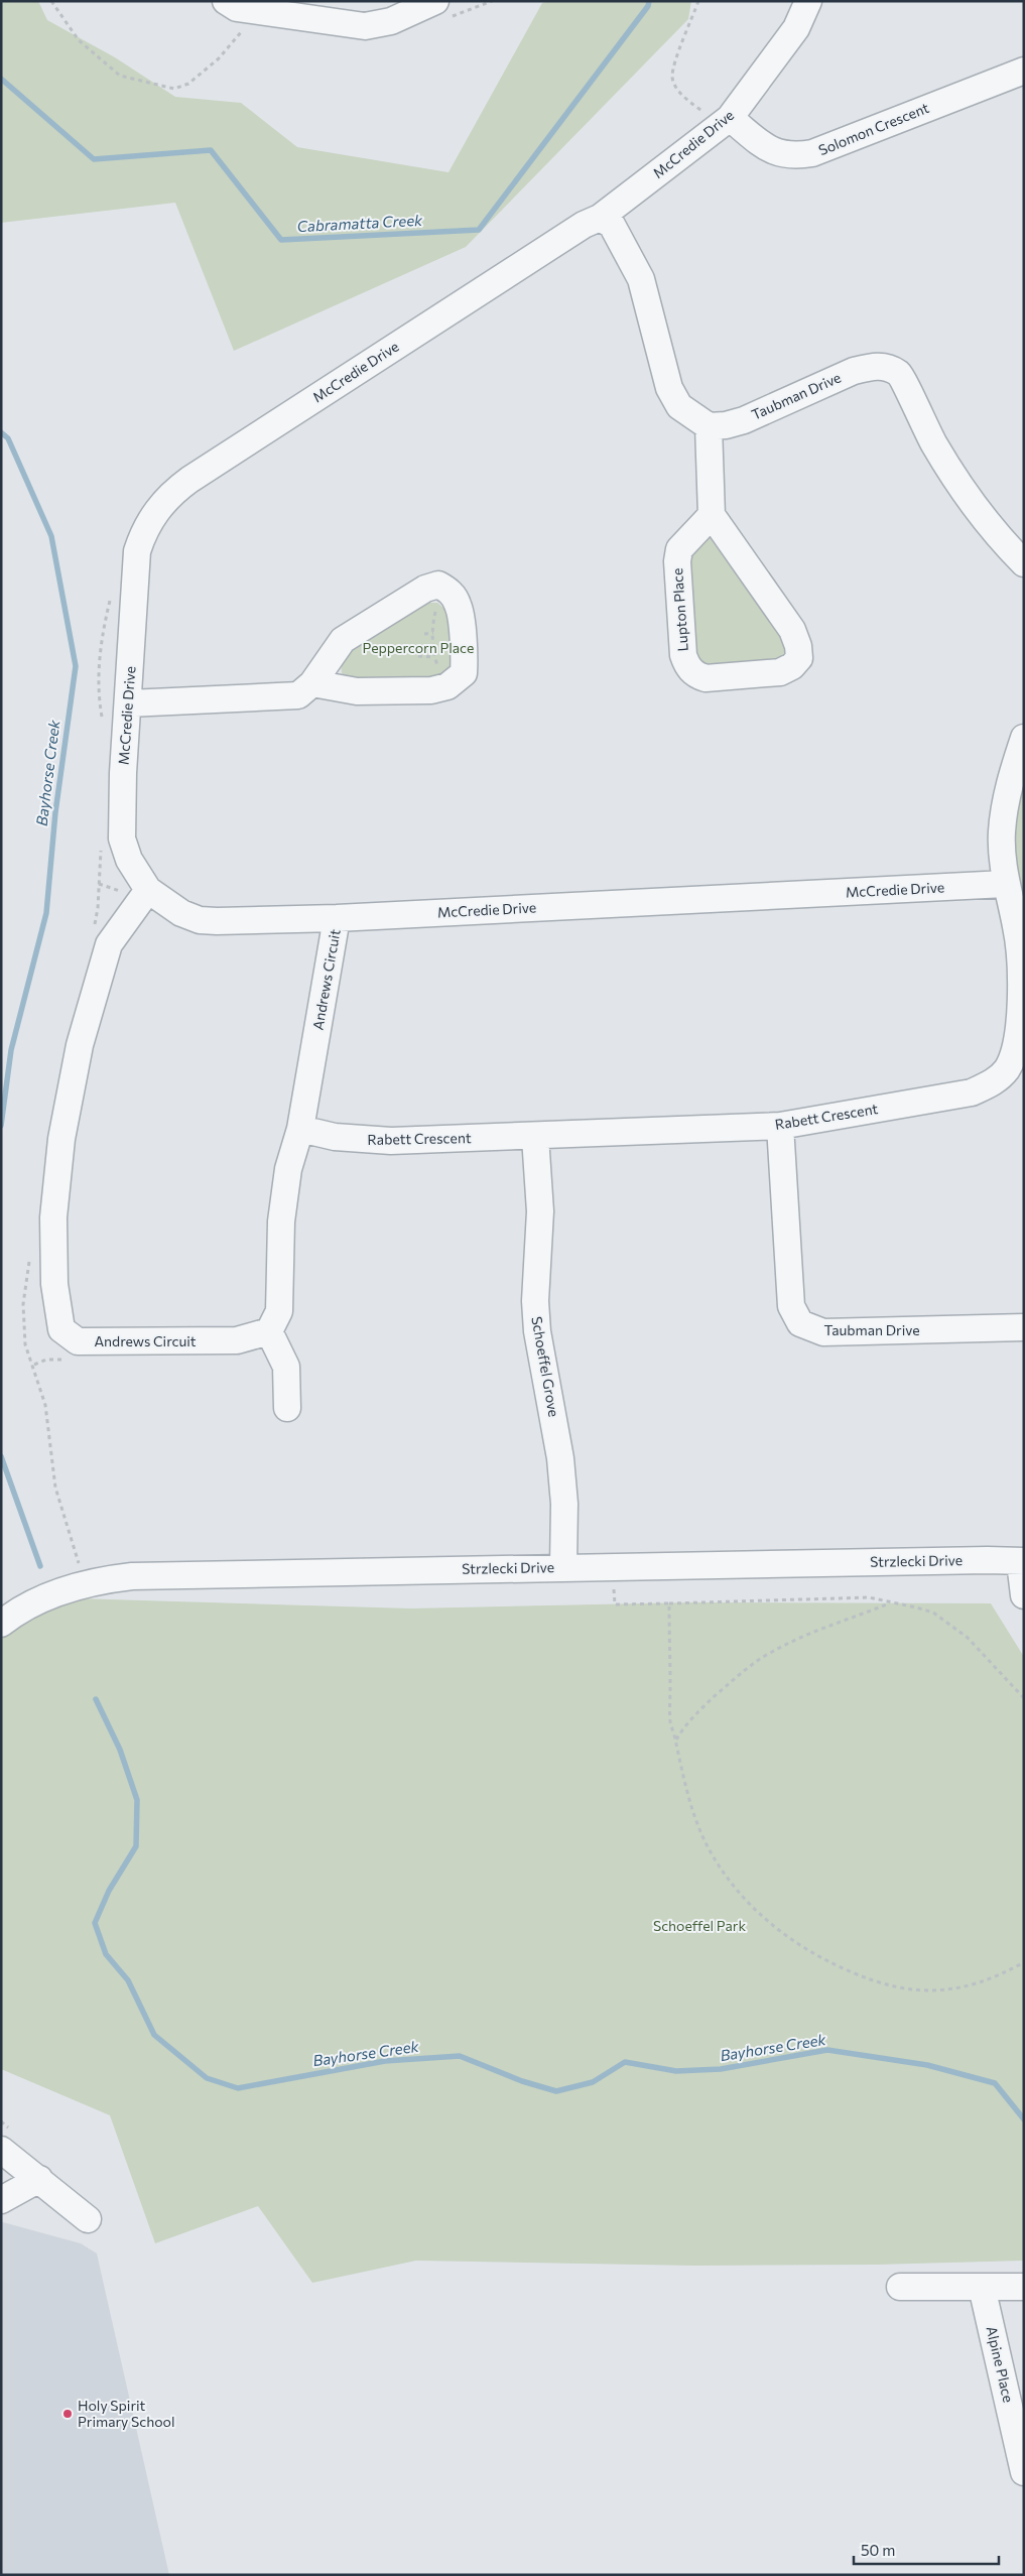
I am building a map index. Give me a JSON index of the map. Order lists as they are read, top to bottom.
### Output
{
  "streets": {
    "street": [
      "Solomon Crescent",
      "McCredie Drive",
      "Taubman Drive",
      "Lupton Place",
      "Andrews Circuit",
      "Rabett Crescent",
      "Schoeffel Grove",
      "Strzlecki Drive",
      "Alpine Place"
    ]
  },
  "crossings": [
    ["Solomon Crescent", "McCredie Drive"],
    ["McCredie Drive", "Andrews Circuit"],
    ["McCredie Drive", "Rabett Crescent"],
    ["Taubman Drive", "Rabett Crescent"],
    ["Andrews Circuit", "Rabett Crescent"],
    ["Rabett Crescent", "Schoeffel Grove"],
    ["Schoeffel Grove", "Strzlecki Drive"]
  ],
  "water": ["Cabramatta Creek", "Bayhorse Creek"],
  "parks": ["Peppercorn Place", "Schoeffel Park"],
  "places": ["Holy Spirit Primary School"],
  "scale_bar": "50 m"
}
